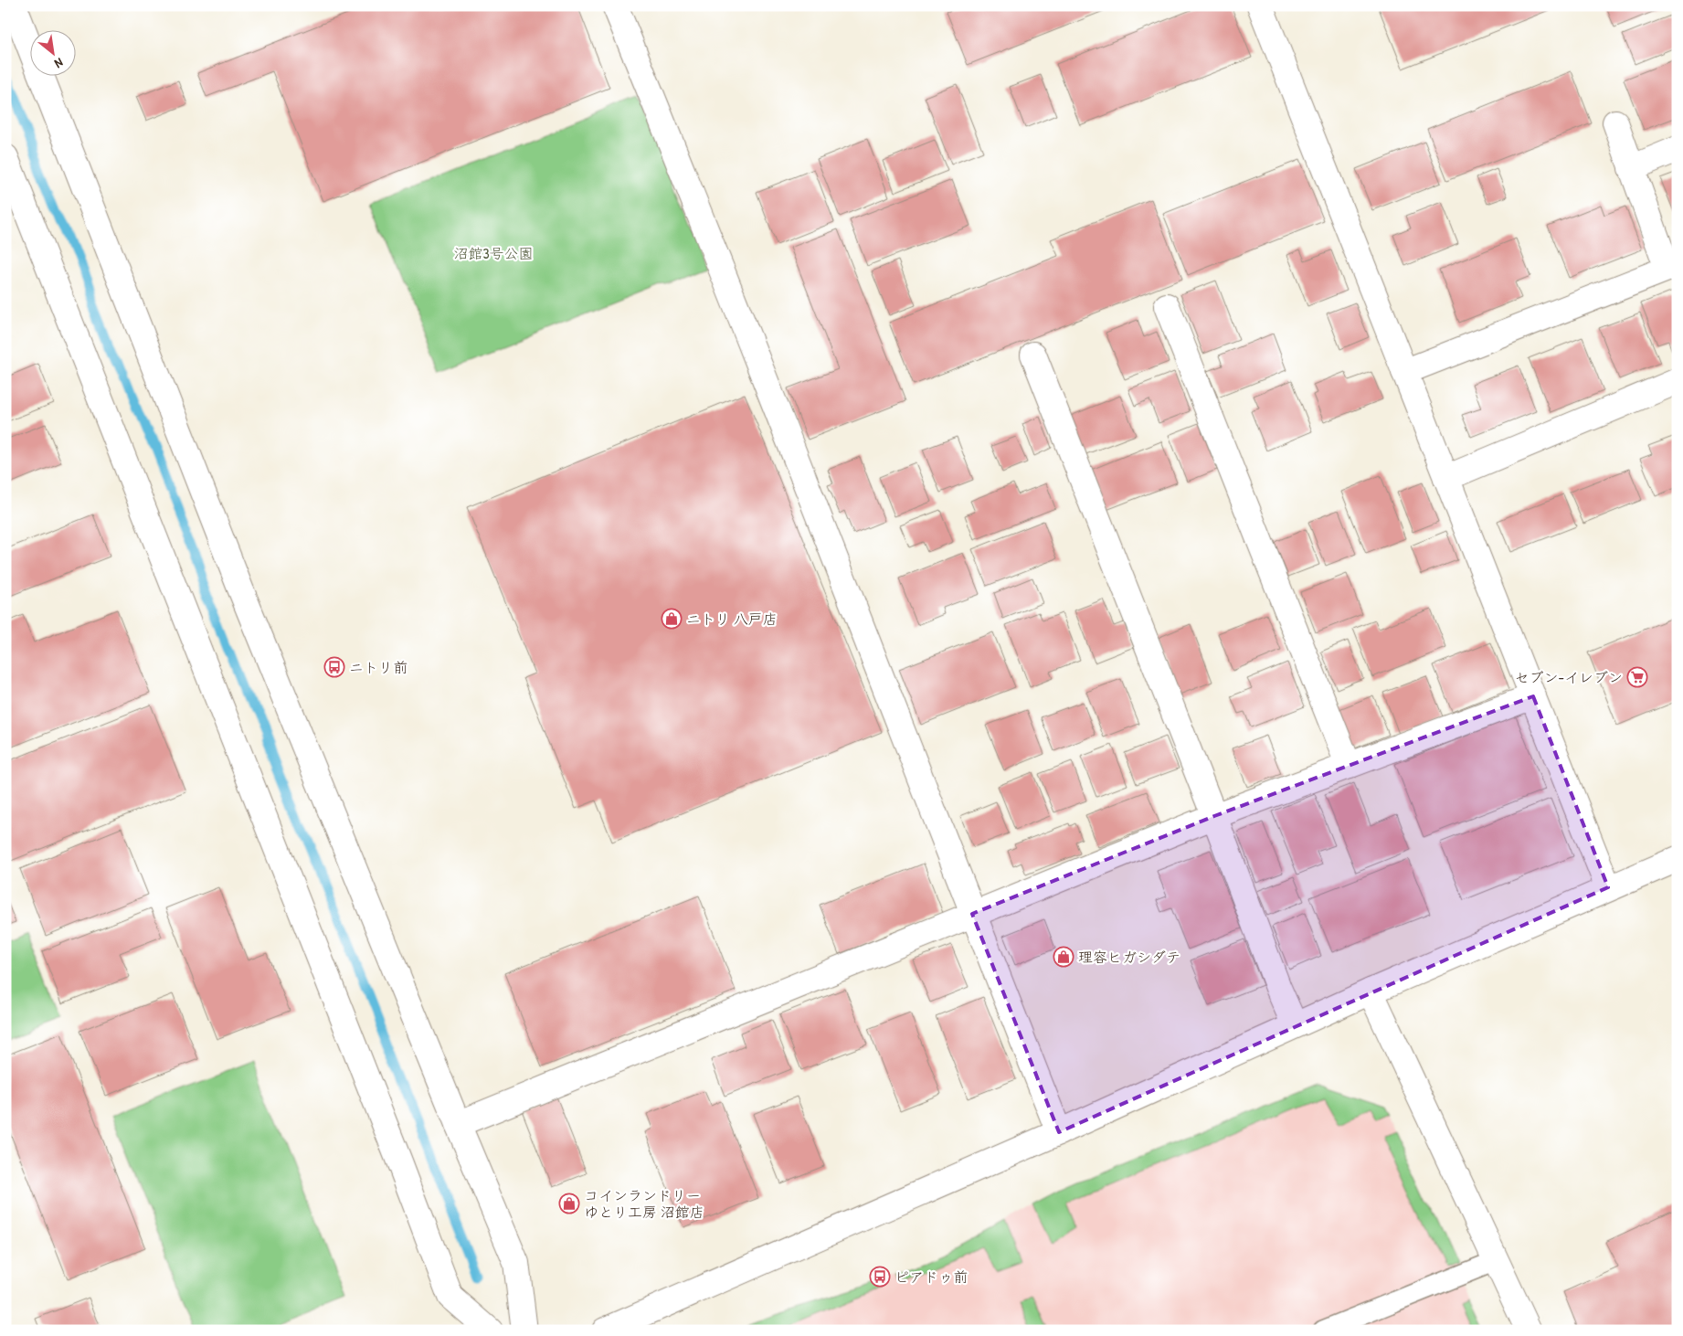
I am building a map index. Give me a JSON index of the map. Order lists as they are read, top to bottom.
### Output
{
  "parks": ["沼館3号公園"],
  "places": {
    "shop": ["ニトリ 八戸店", "理容ヒガシダテ", "コインランドリー ゆとり工房 沼館店"],
    "bus stop": ["ニトリ前", "ピアドゥ前"],
    "supermarket": ["セブン-イレブン"]
  },
  "north": "bottom right"
}
